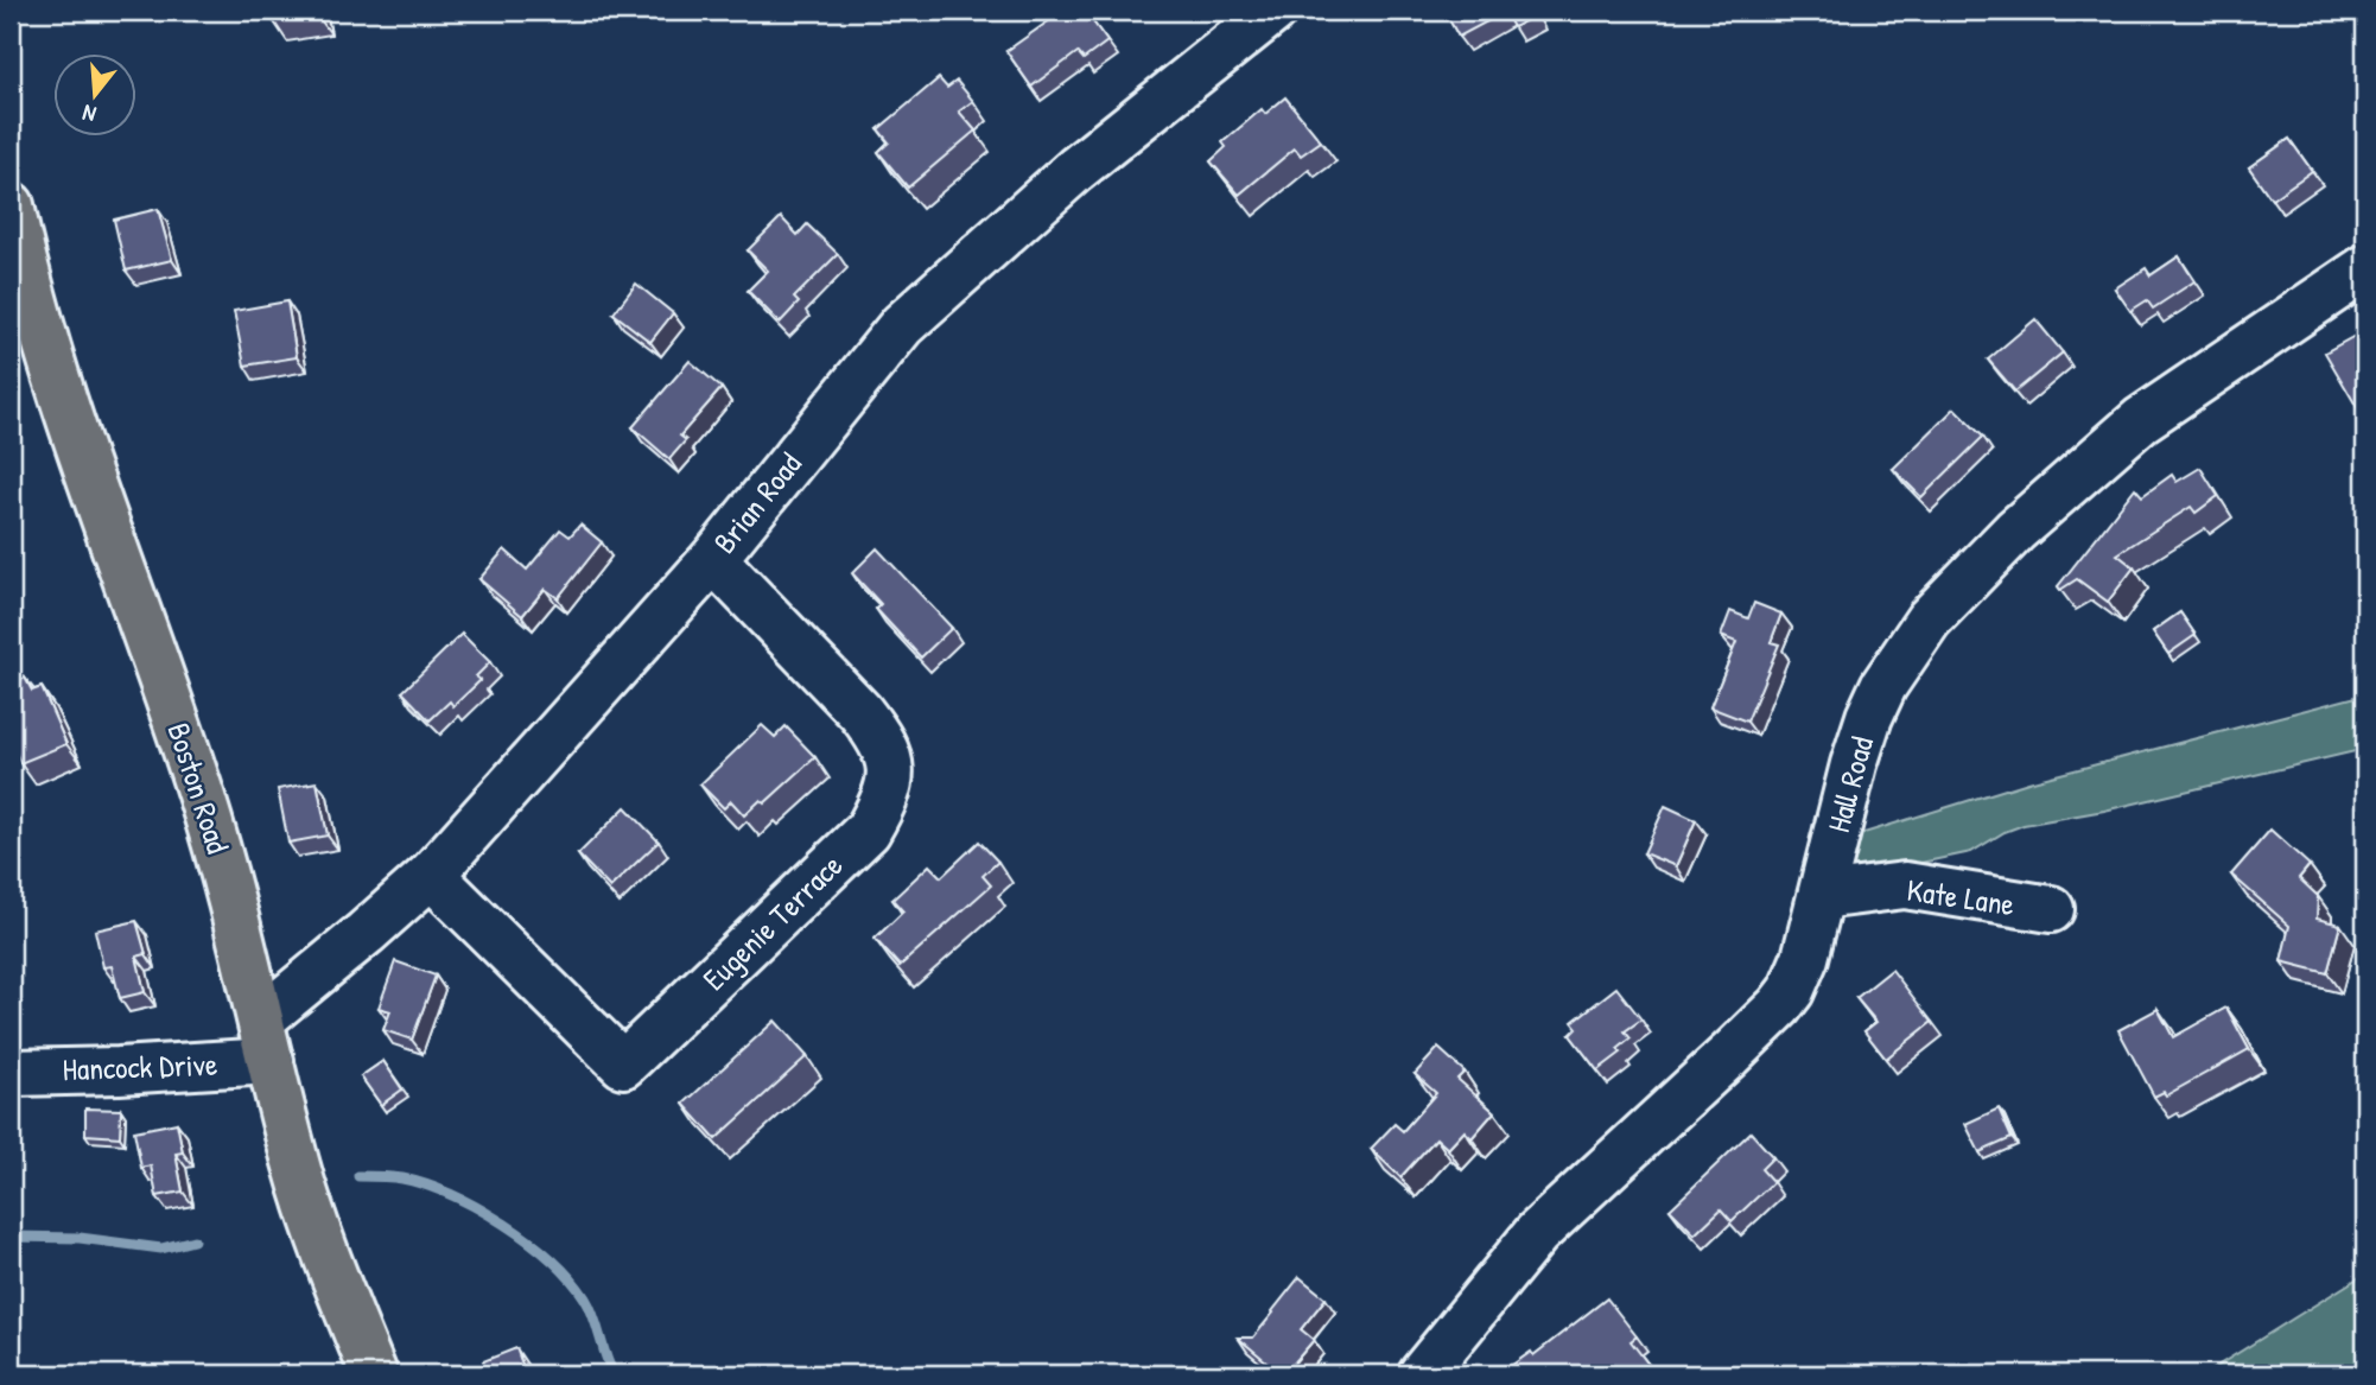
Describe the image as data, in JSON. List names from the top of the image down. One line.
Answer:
{"streets":{"main road":["Boston Road"],"street":["Brian Road","Hall Road","Kate Lane","Eugenie Terrace","Hancock Drive"]},"crossings":[["Brian Road","Boston Road"],["Brian Road","Eugenie Terrace"],["Brian Road","Hancock Drive"],["Hall Road","Kate Lane"],["Boston Road","Hancock Drive"]],"north":"bottom"}
